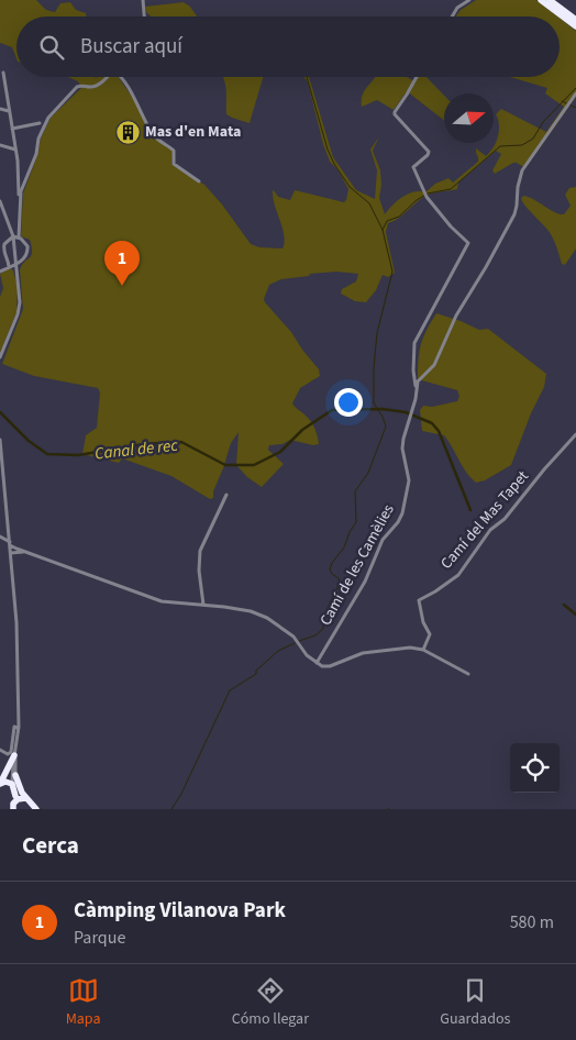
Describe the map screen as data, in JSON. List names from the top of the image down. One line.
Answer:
{"streets":{"street":["Camí del Mas Tapet","Camí de les Camèlies"]},"water":["Canal de rec"],"places":{"building":["Mas d'en Mata"]},"north":"right","page":{"search":"Buscar aquí","pins":"1","heading":"Cerca","list":[{"mark":"1","name":"Càmping Vilanova Park","note":"Parque","value":"580 m"}],"nav":["Mapa","Cómo llegar","Guardados"]}}
